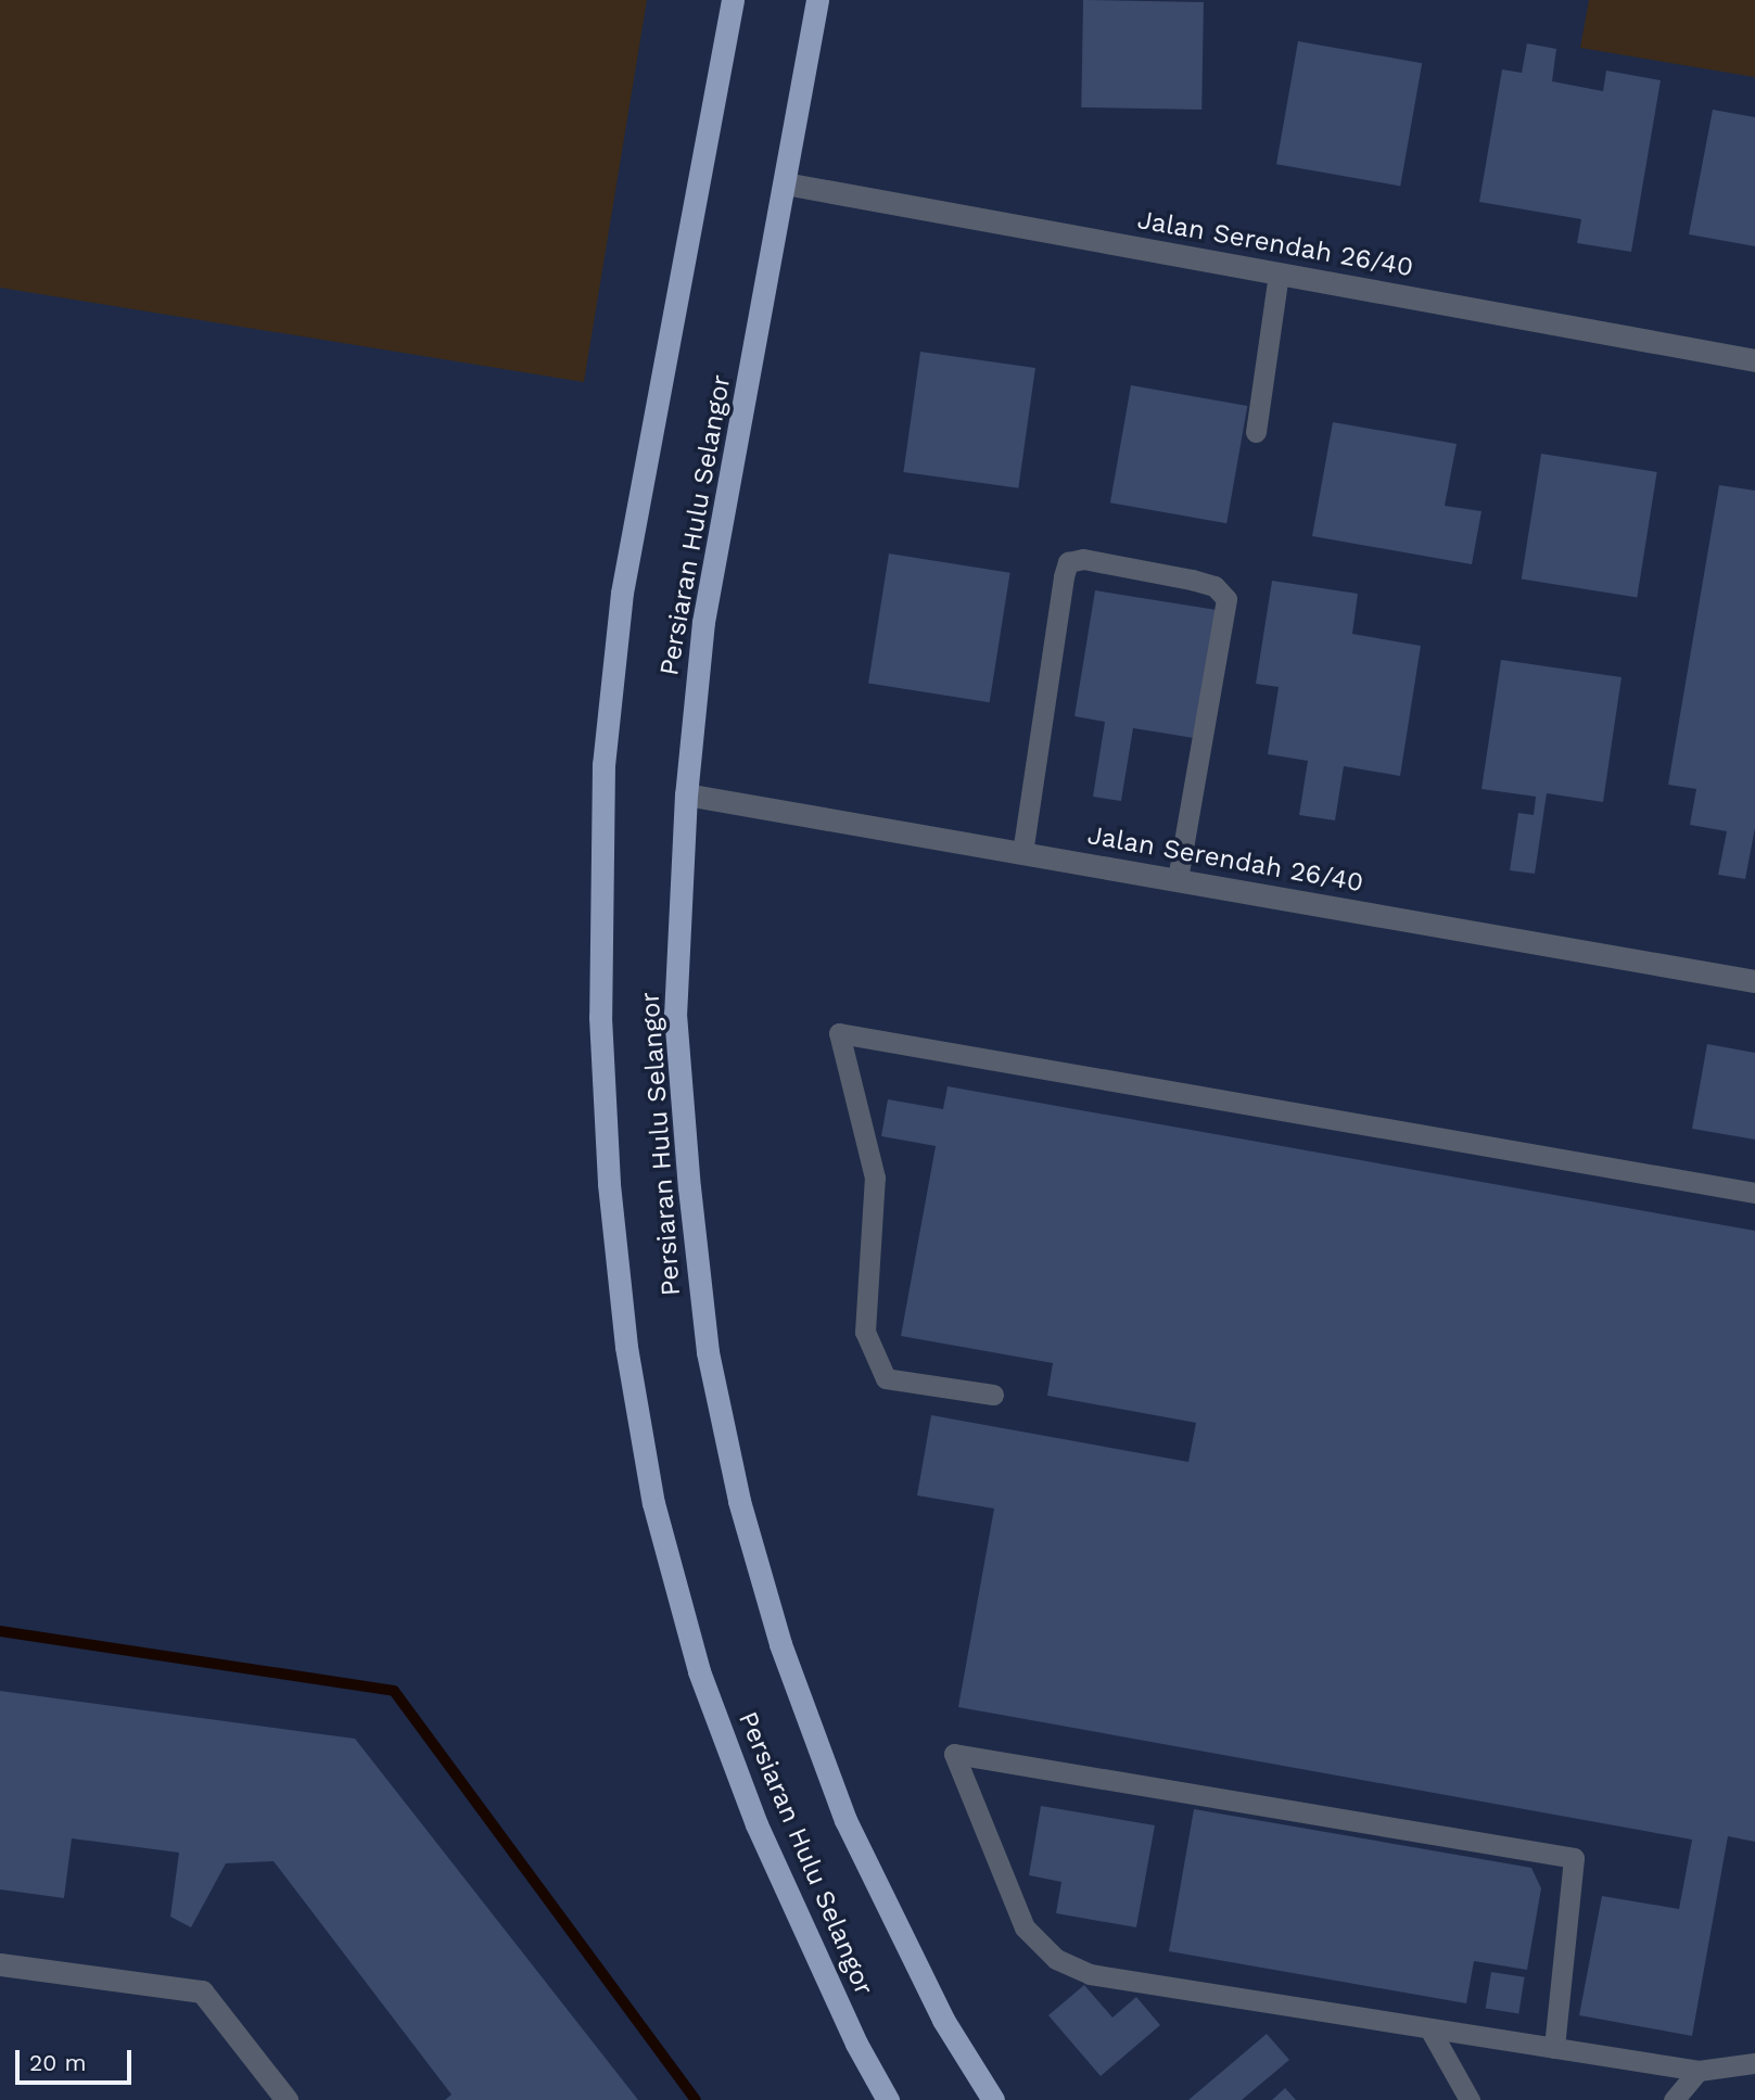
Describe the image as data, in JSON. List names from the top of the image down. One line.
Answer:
{"streets":{"main road":["Persiaran Hulu Selangor"],"street":["Jalan Serendah 26/40"]},"crossings":[["Jalan Serendah 26/40","Persiaran Hulu Selangor"]],"scale_bar":"20 m"}
